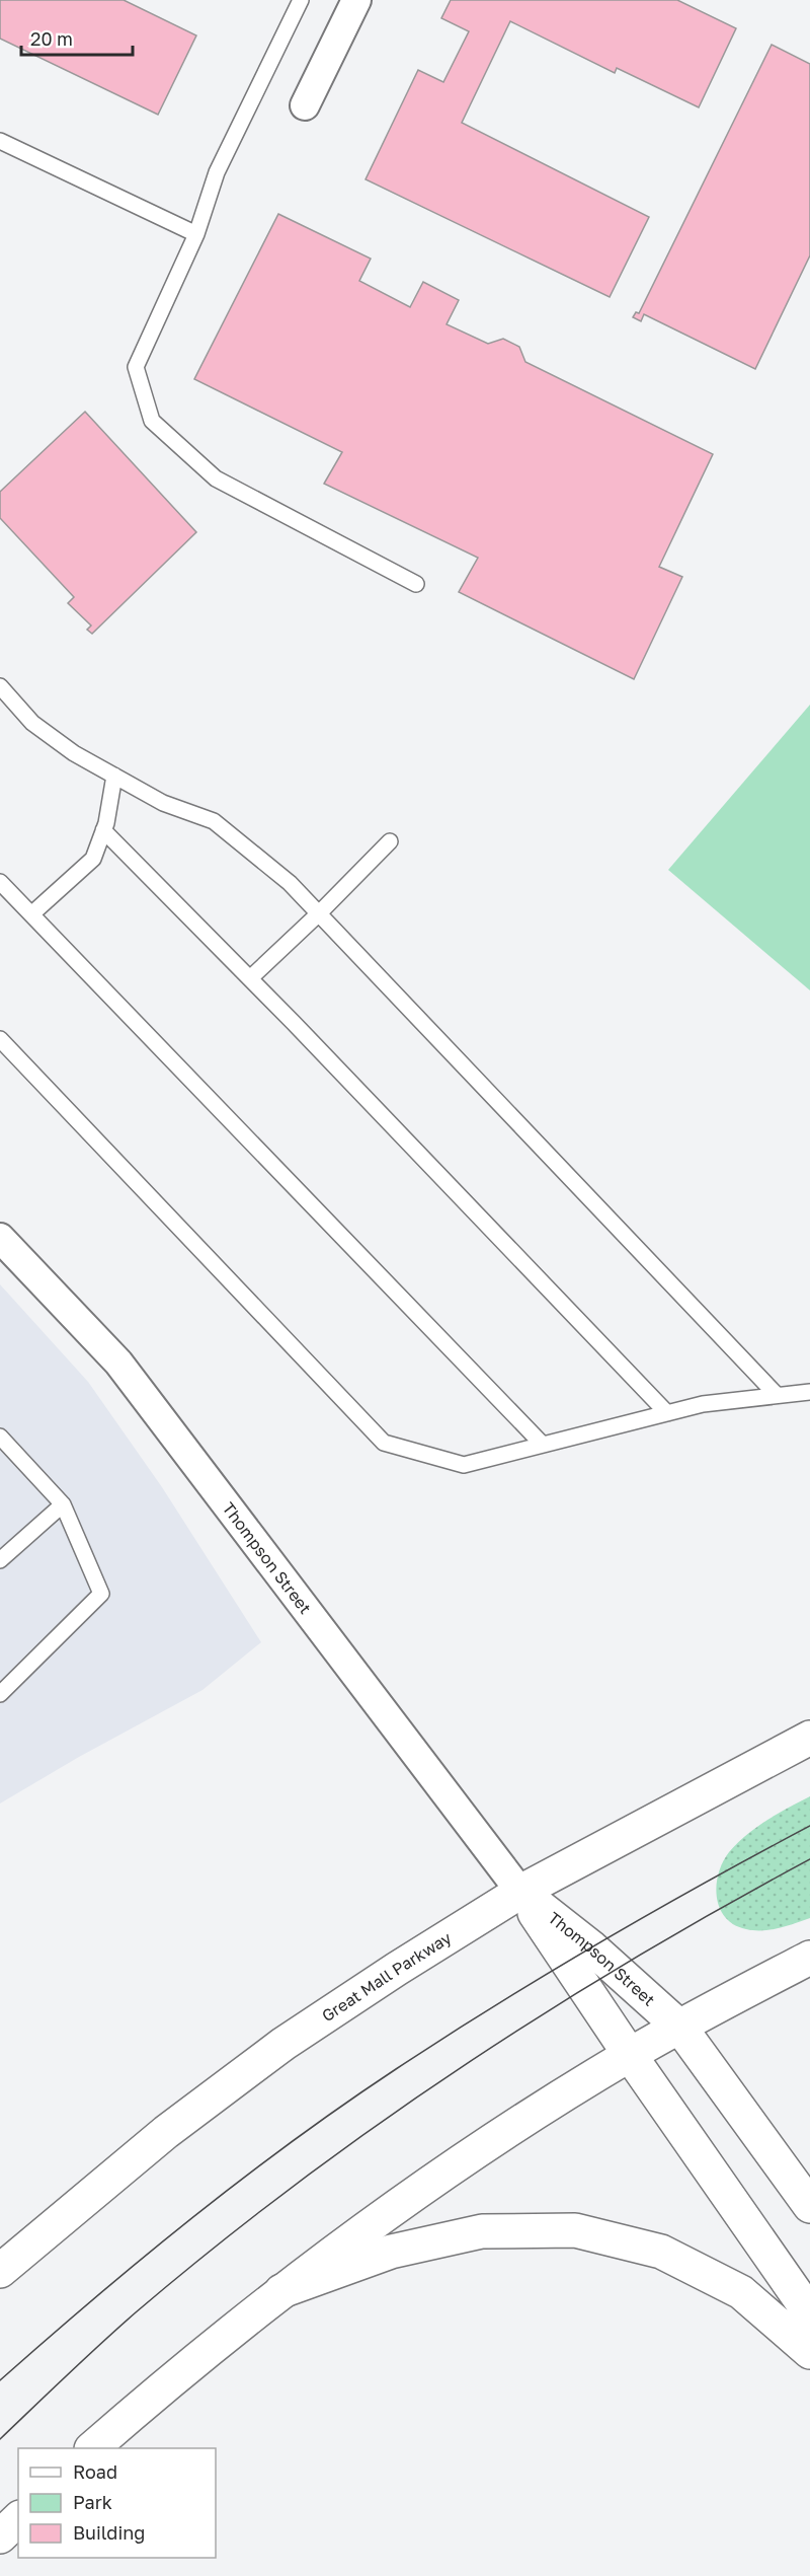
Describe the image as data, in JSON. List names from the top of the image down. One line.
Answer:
{"streets":{"main road":["Thompson Street","Great Mall Parkway"]},"crossings":[["Thompson Street","Great Mall Parkway"]],"legend":["Road","Park","Building"],"scale_bar":"20 m"}
